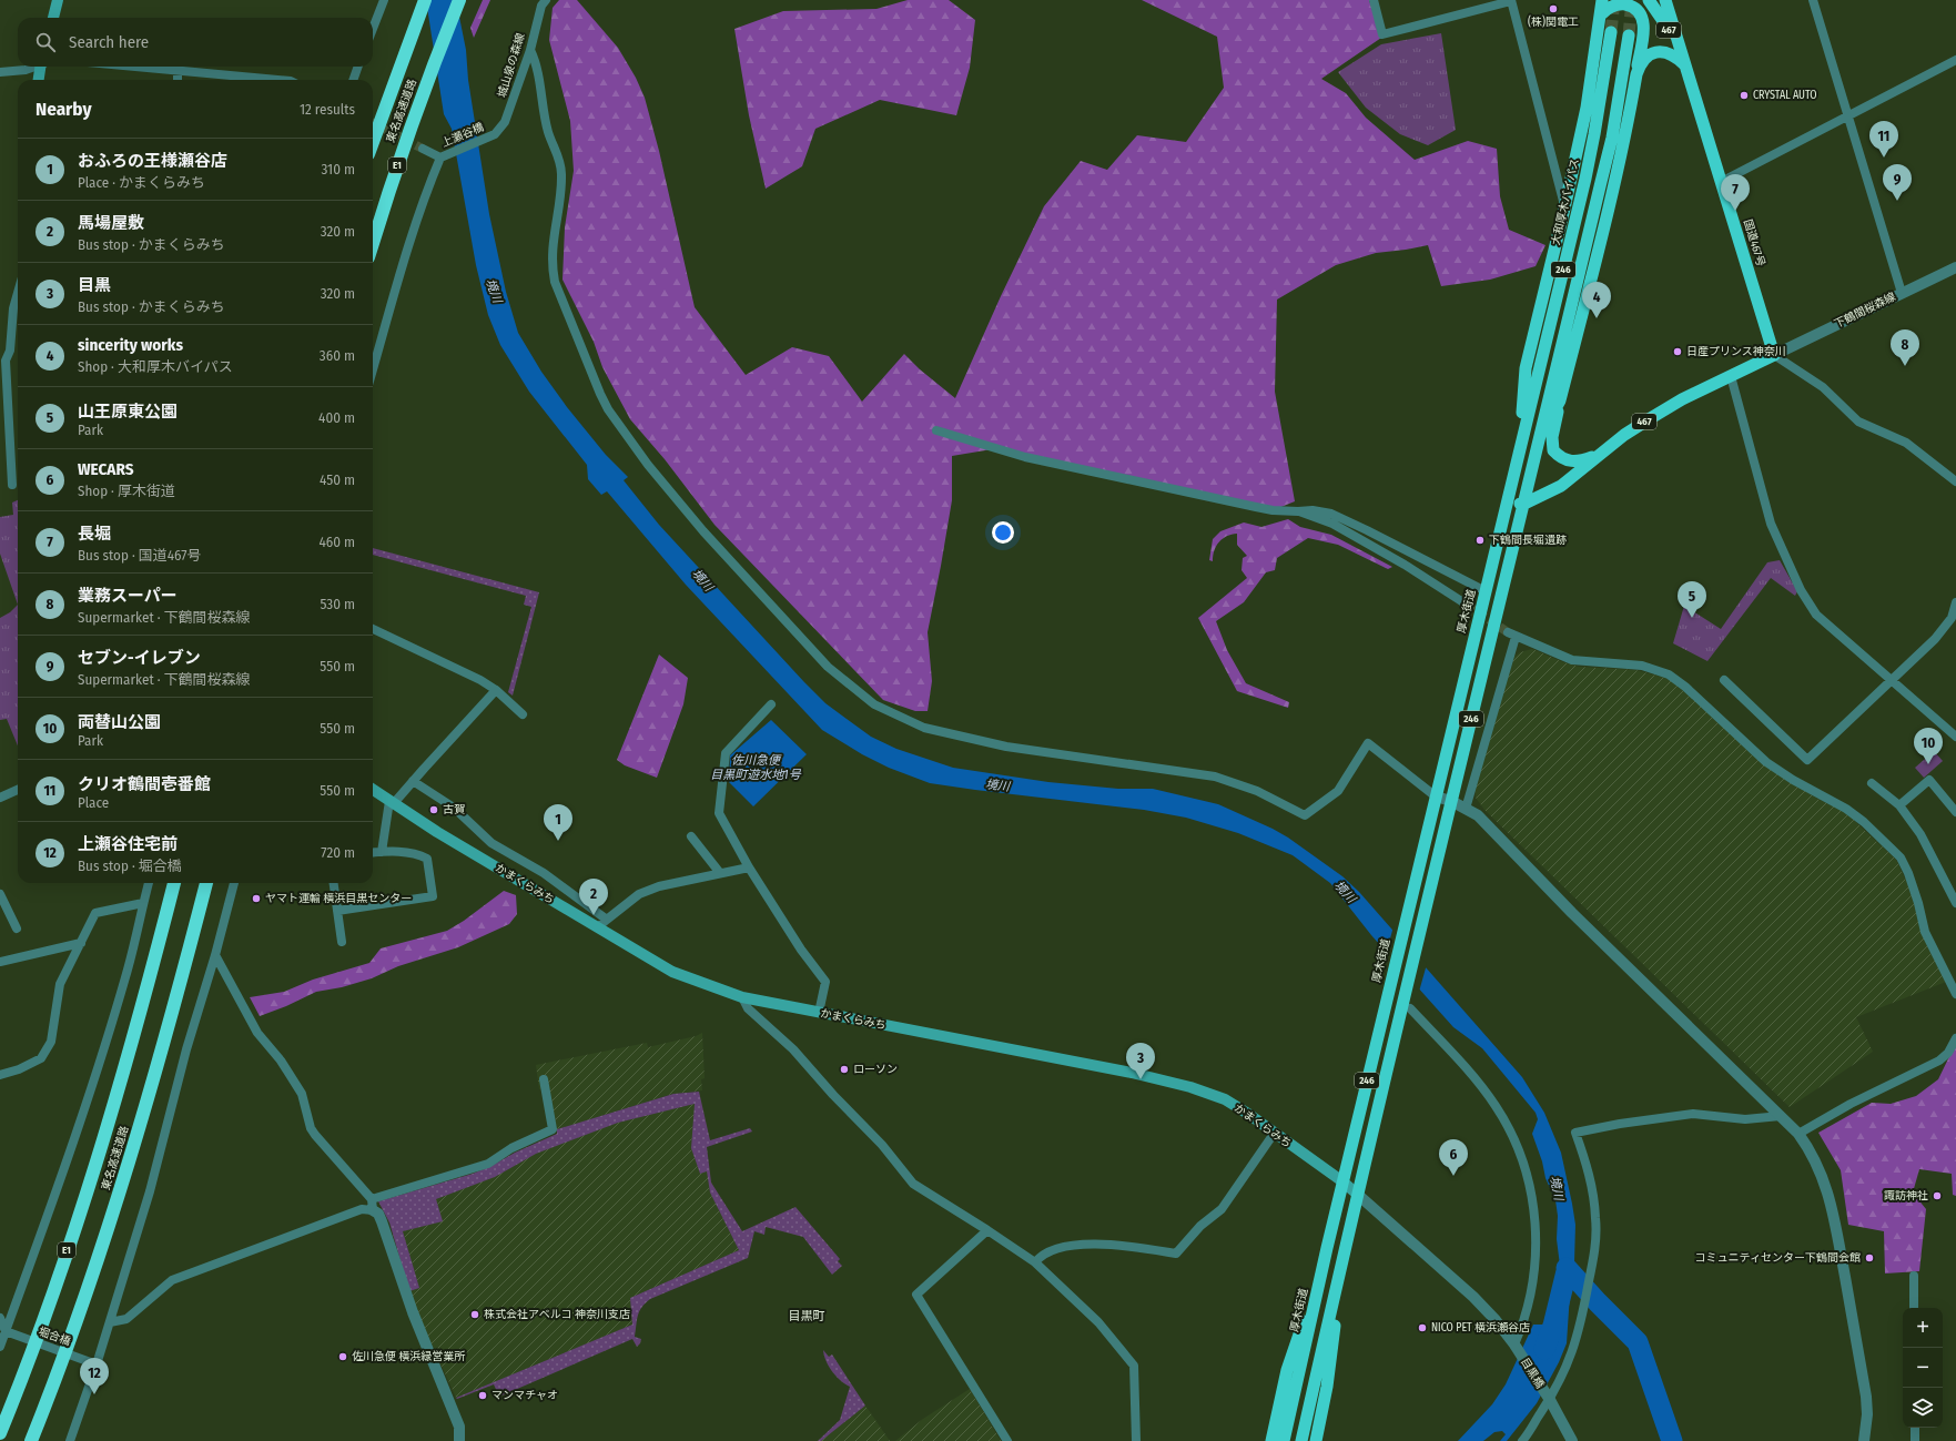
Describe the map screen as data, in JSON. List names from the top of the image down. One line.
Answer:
{"streets":{"highway":["467","東名高速道路","E1","大和厚木バイパス","国道467号","246","厚木街道"],"main road":["かまくらみち"],"street":["城山泉の森線","上瀬谷橋","下鶴間桜森線","堀合橋","目黒橋"]},"crossings":[["467","大和厚木バイパス"],["467","国道467号"],["467","246"],["467","下鶴間桜森線"],["467","厚木街道"],["城山泉の森線","上瀬谷橋"],["大和厚木バイパス","厚木街道"],["国道467号","246"],["国道467号","下鶴間桜森線"],["246","厚木街道"],["246","かまくらみち"],["246","目黒橋"],["厚木街道","かまくらみち"],["かまくらみち","目黒橋"]],"districts":["目黒町"],"water":["境川","佐川急便 目黒町遊水地1号"],"places":["(株)関電工","CRYSTAL AUTO","日産プリンス神奈川","下鶴間長堀遺跡","古賀","ヤマト運輸 横浜目黒センター","ローソン","諏訪神社","コミュニティセンター下鶴間会館","株式会社アベルコ 神奈川支店","NICO PET 横浜瀬谷店","佐川急便 横浜緑営業所","マンマチャオ"],"page":{"search":"Search here","heading":["Nearby","12 results"],"pins":["11","9","7","4","8","5","10","1","2","3","6","12"],"list":[{"mark":"1","name":"おふろの王様瀬谷店","note":"Place · かまくらみち","value":"310 m"},{"mark":"2","name":"馬場屋敷","note":"Bus stop · かまくらみち","value":"320 m"},{"mark":"3","name":"目黒","note":"Bus stop · かまくらみち","value":"320 m"},{"mark":"4","name":"sincerity works","note":"Shop · 大和厚木バイパス","value":"360 m"},{"mark":"5","name":"山王原東公園","note":"Park","value":"400 m"},{"mark":"6","name":"WECARS","note":"Shop · 厚木街道","value":"450 m"},{"mark":"7","name":"長堀","note":"Bus stop · 国道467号","value":"460 m"},{"mark":"8","name":"業務スーパー","note":"Supermarket · 下鶴間桜森線","value":"530 m"},{"mark":"9","name":"セブン-イレブン","note":"Supermarket · 下鶴間桜森線","value":"550 m"},{"mark":"10","name":"両替山公園","note":"Park","value":"550 m"},{"mark":"11","name":"クリオ鶴間壱番館","note":"Place","value":"550 m"},{"mark":"12","name":"上瀬谷住宅前","note":"Bus stop · 堀合橋","value":"720 m"}],"map_buttons":["+","−"]}}
